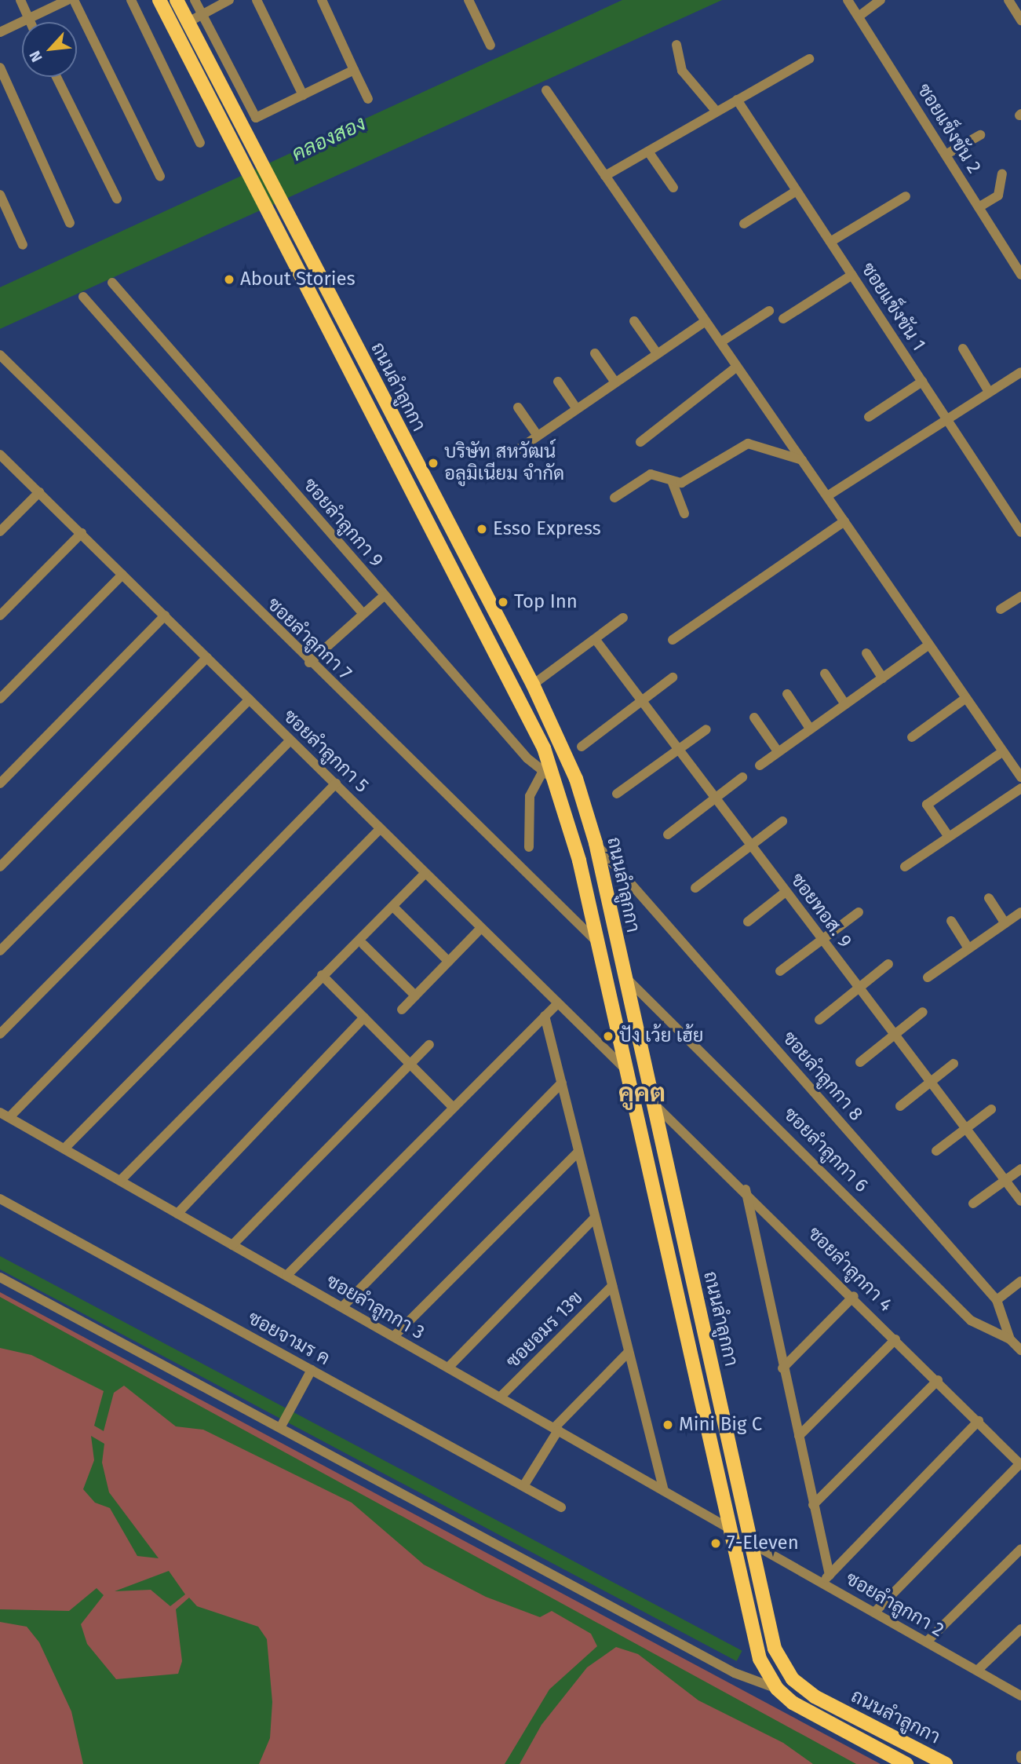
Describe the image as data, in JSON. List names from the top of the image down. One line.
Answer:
{"streets":{"main road":["ถนนลำลูกกา"],"street":["ซอยแข็งขัน 2","ซอยแข็งขัน 1","ซอยลำลูกกา 9","ซอยลำลูกกา 7","ซอยลำลูกกา 5","ซอยทอส. 9","ซอยลำลูกกา 8","ซอยลำลูกกา 6","ซอยลำลูกกา 4","ซอยลำลูกกา 3","ซอยอมร 13ข","ซอยจามร ค","ซอยลำลูกกา 2"]},"crossings":[["ถนนลำลูกกา","ซอยลำลูกกา 9"],["ถนนลำลูกกา","ซอยลำลูกกา 7"],["ถนนลำลูกกา","ซอยลำลูกกา 5"],["ถนนลำลูกกา","ซอยลำลูกกา 8"],["ถนนลำลูกกา","ซอยลำลูกกา 6"],["ถนนลำลูกกา","ซอยลำลูกกา 4"],["ถนนลำลูกกา","ซอยลำลูกกา 3"],["ถนนลำลูกกา","ซอยลำลูกกา 2"],["ซอยลำลูกกา 8","ซอยลำลูกกา 6"],["ซอยลำลูกกา 3","ซอยอมร 13ข"]],"districts":["คูคต"],"water":["คลองสอง"],"places":["About Stories","บริษัท สหวัฒน์ อลูมิเนียม จำกัด","Esso Express","Top Inn","ปัง เว้ย เฮ้ย","Mini Big C","7-Eleven"],"north":"bottom left"}
